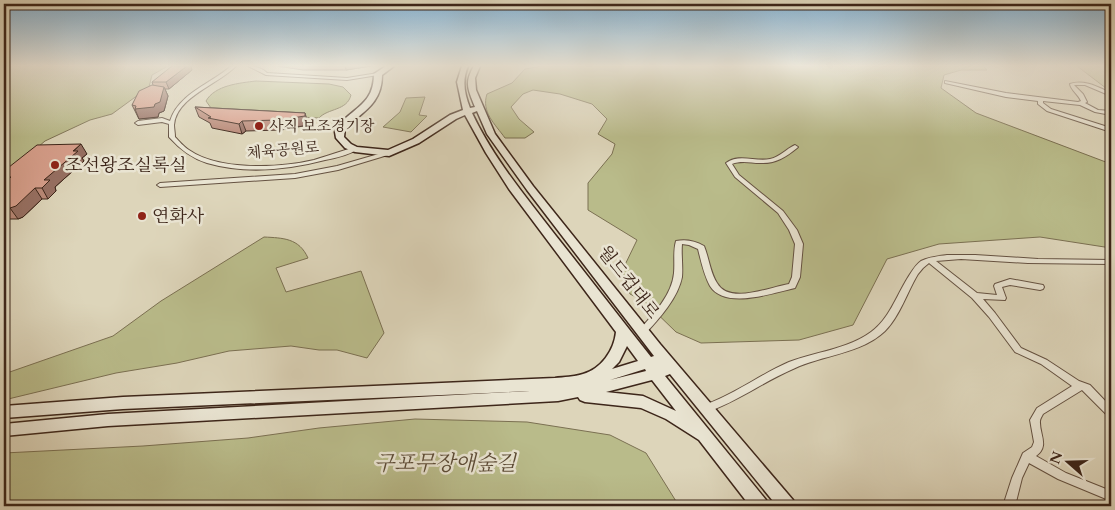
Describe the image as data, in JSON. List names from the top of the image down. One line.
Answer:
{"streets":{"main road":["월드컵대로"],"street":["체육공원로"]},"parks":["구포무장애숲길"],"places":["사직 보조경기장","조선왕조실록실","연화사"],"north":"left"}
